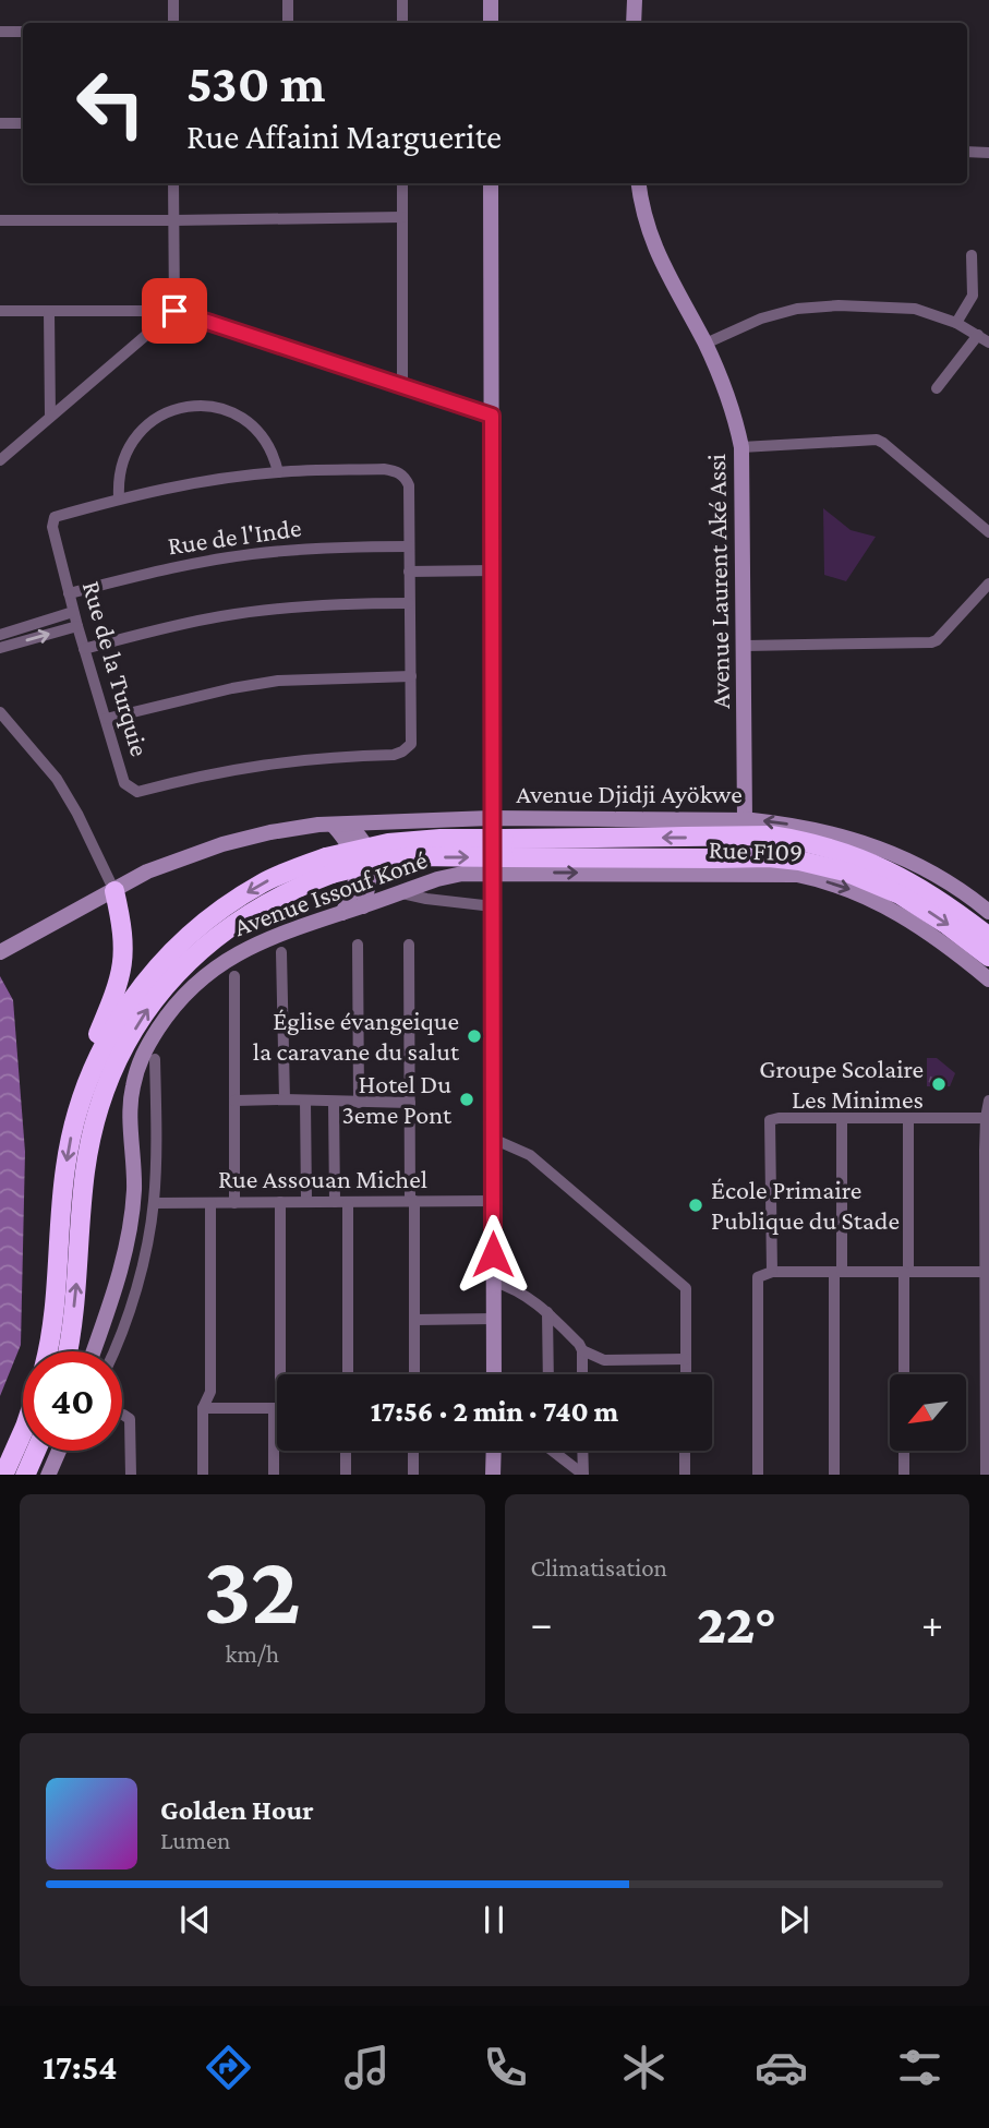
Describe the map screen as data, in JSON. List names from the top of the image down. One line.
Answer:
{"streets":{"street":["Rue de l'Inde","Avenue Laurent Aké Assi","Rue de la Turquie","Avenue Djidji Ayökwe","Rue F109","Avenue Issouf Koné","Rue Assouan Michel"]},"crossings":[["Rue de l'Inde","Rue de la Turquie"],["Avenue Laurent Aké Assi","Avenue Djidji Ayökwe"],["Rue F109","Avenue Issouf Koné"]],"one_way":["Rue F109"],"places":["Église évangeique la caravane du salut","Groupe Scolaire Les Minimes","Hotel Du 3eme Pont","École Primaire Publique du Stade"],"north":"bottom left","page":{"turn":["530 m","Rue Affaini Marguerite"],"limit":"40","trip":"17:56 · 2 min · 740 m","tile":[["32","km/h"],"Climatisation"],"heat":["−","22°","+"],"song":["Golden Hour","Lumen"],"tabs":"17:54"}}
